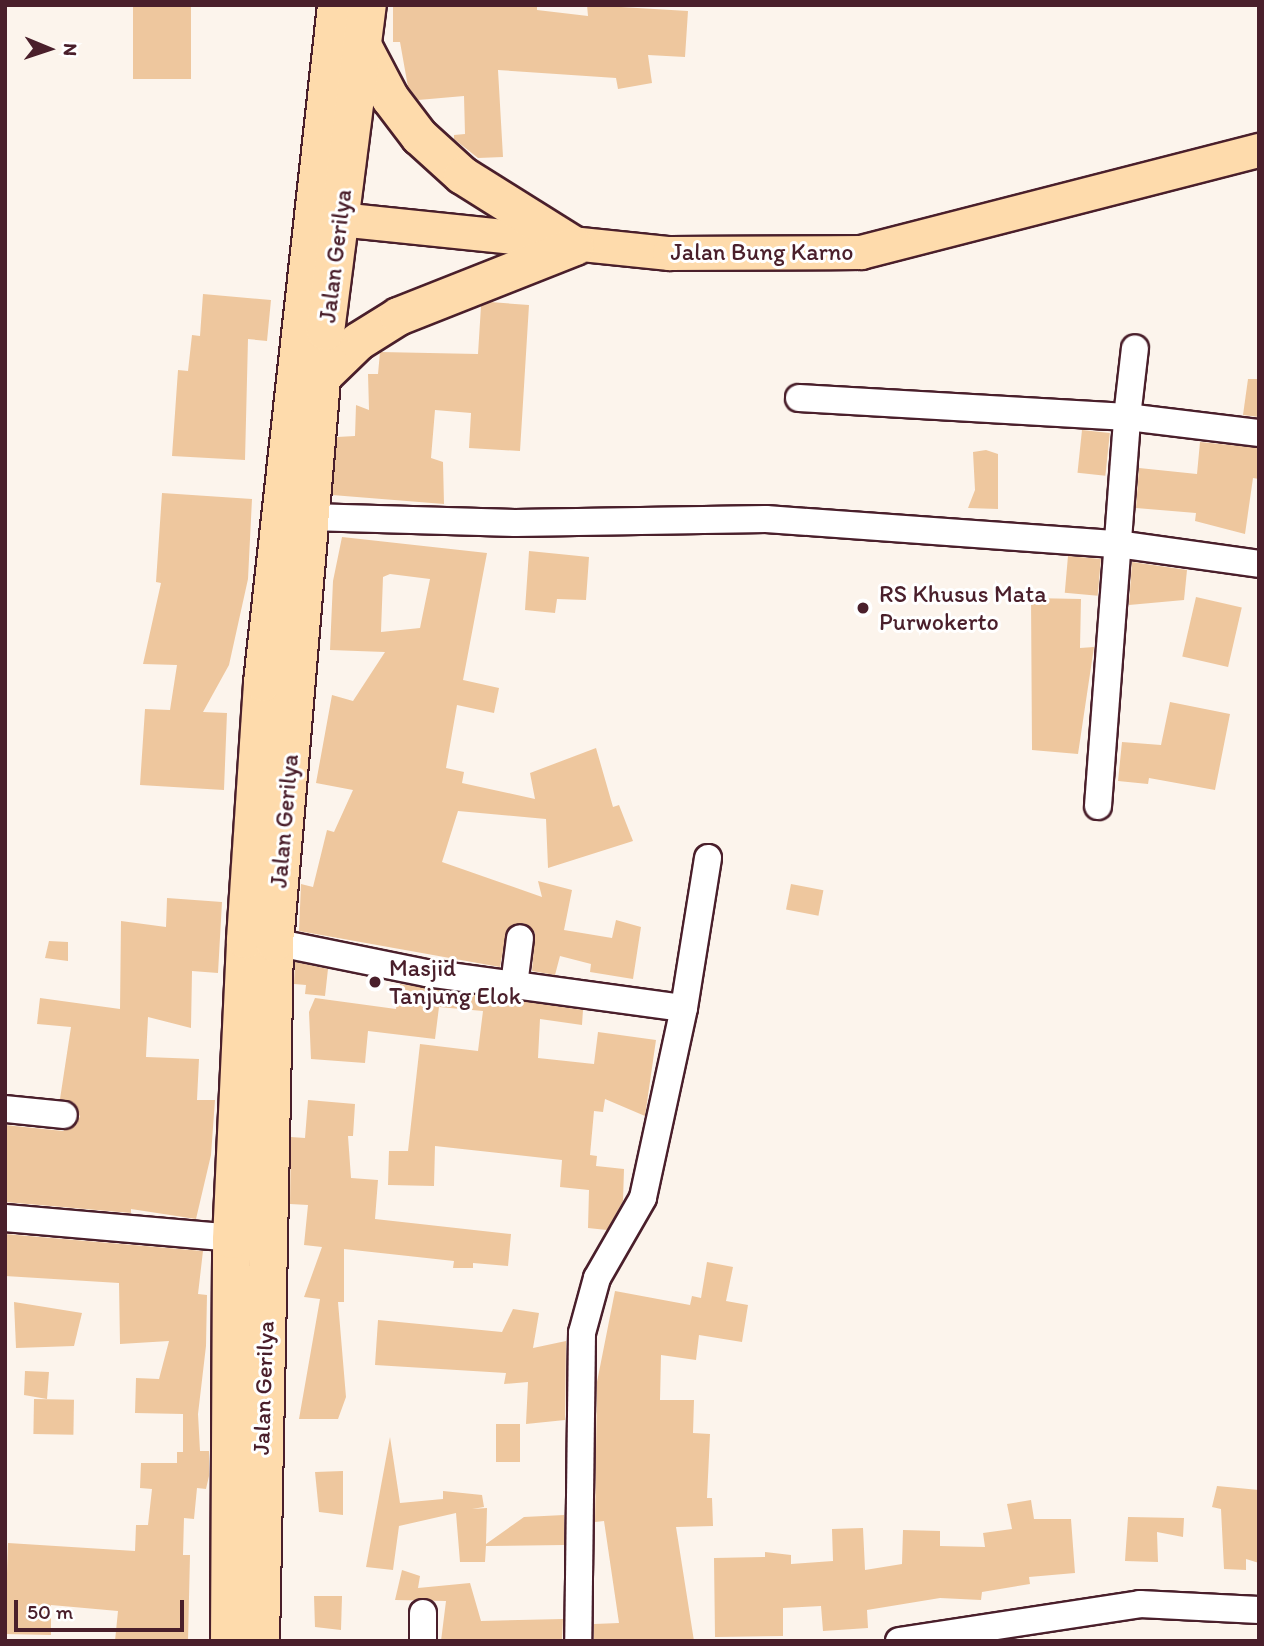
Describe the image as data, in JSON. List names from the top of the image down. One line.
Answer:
{"streets":{"highway":["Jalan Gerilya"],"main road":["Jalan Bung Karno"]},"crossings":[["Jalan Bung Karno","Jalan Gerilya"]],"places":["RS Khusus Mata Purwokerto","Masjid Tanjung Elok"],"scale_bar":"50 m","north":"right"}
